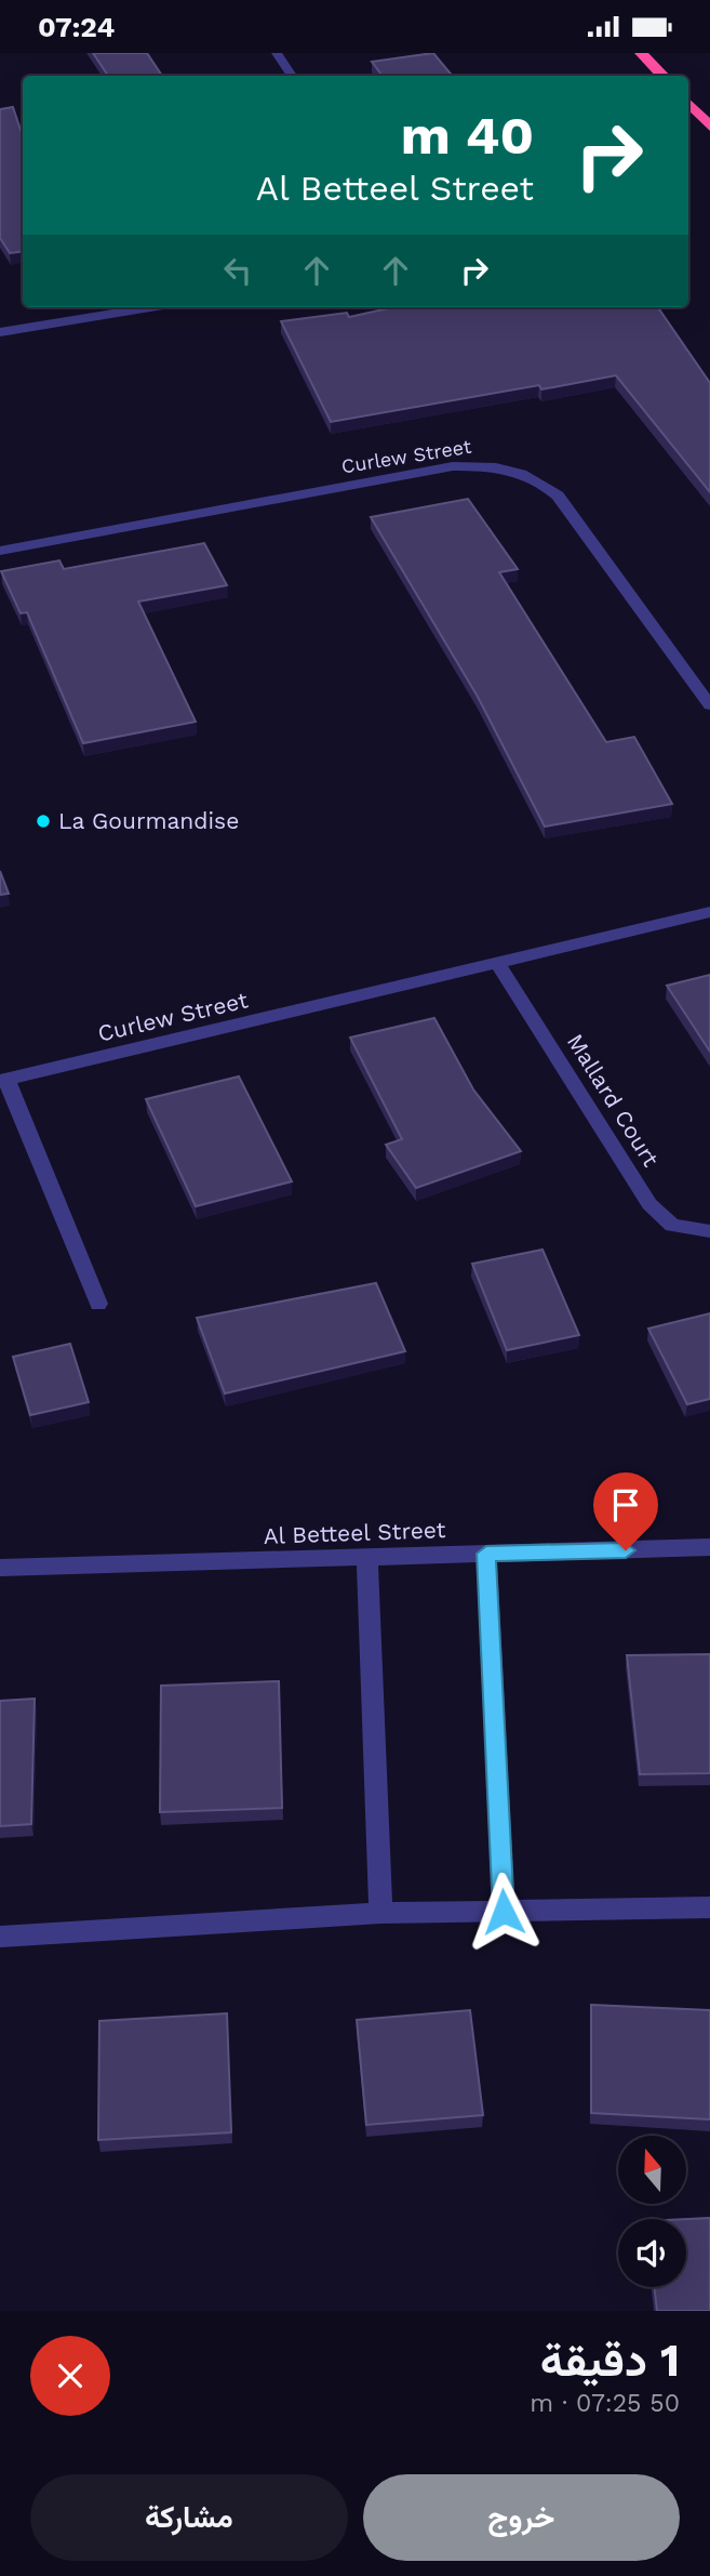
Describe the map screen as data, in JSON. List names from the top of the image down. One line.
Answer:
{"streets":{"street":["Curlew Street","Mallard Court","Al Betteel Street"]},"crossings":[["Curlew Street","Mallard Court"]],"places":["La Gourmandise"],"north":"top","page":{"status":"07:24","turn":["40 m","Al Betteel Street"],"heading":["1 دقيقة","50 m · 07:25"],"buttons":["خروج","مشاركة"]}}
